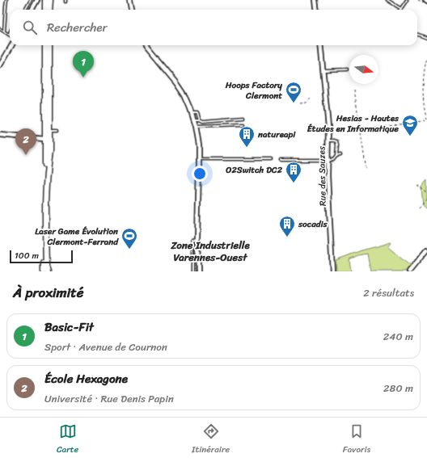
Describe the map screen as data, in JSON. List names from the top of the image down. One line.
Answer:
{"streets":{"street":["Rue des Sauzes"]},"districts":["Zone Industrielle Varennes-Ouest"],"places":{"sports":["Hoops Factory Clermont","Laser Game Évolution Clermont-Ferrand"],"school or university":["Hesias - Hautes Études en Informatique"],"building":["natureapi","O2Switch DC2","socadis"]},"scale_bar":"100 m","north":"right","page":{"search":"Rechercher","pins":["1","2"],"scale":"100 m","heading":["À proximité","2 résultats"],"list":[{"mark":"1","name":"Basic-Fit","note":"Sport · Avenue de Cournon","value":"240 m"},{"mark":"2","name":"École Hexagone","note":"Université · Rue Denis Papin","value":"280 m"}],"nav":["Carte","Itinéraire","Favoris"]}}
